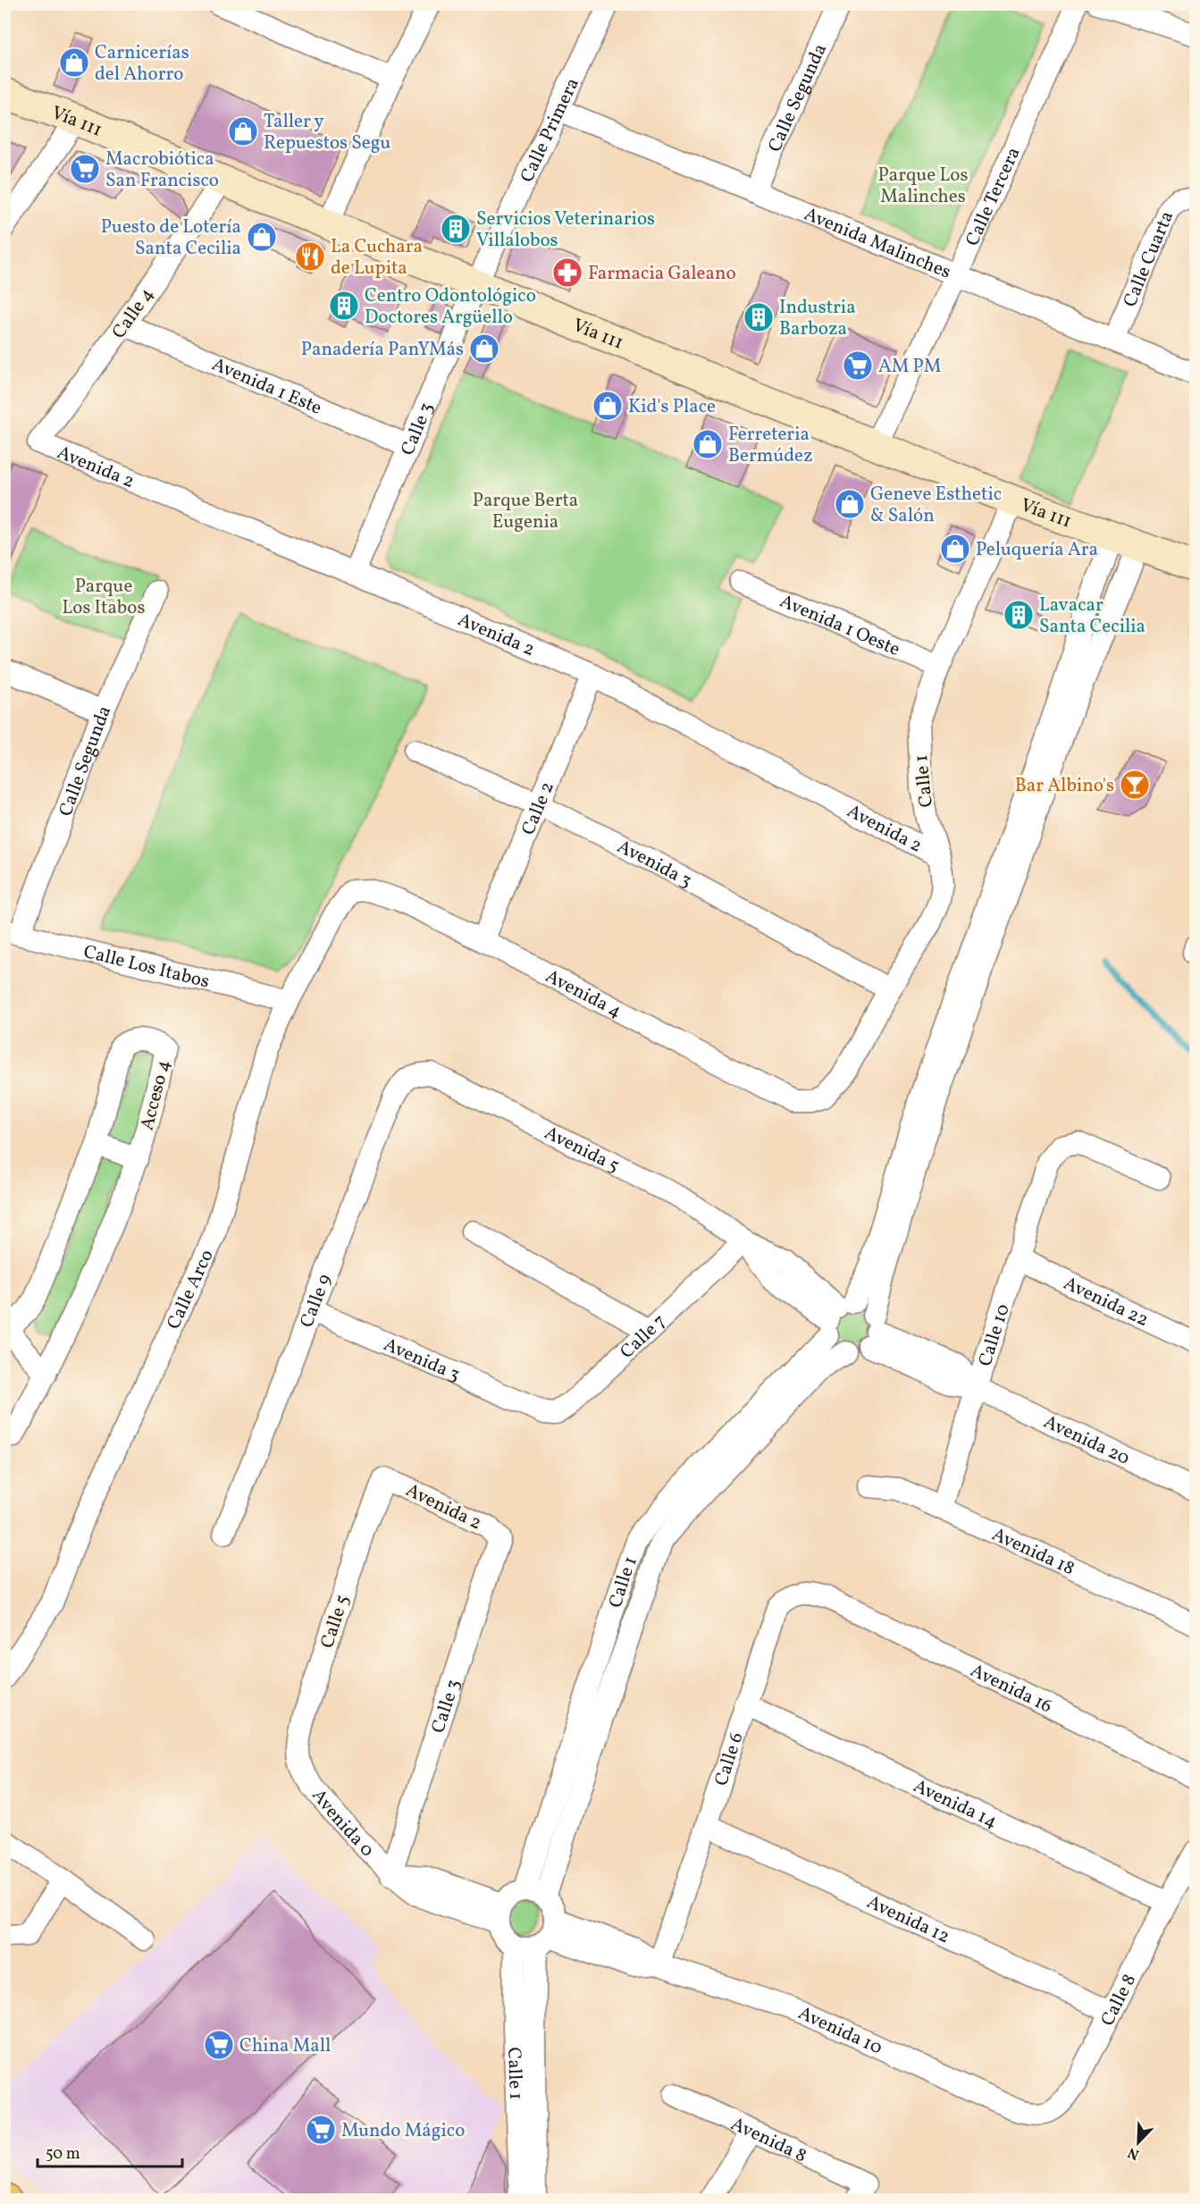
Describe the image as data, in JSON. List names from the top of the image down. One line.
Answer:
{"streets":{"main road":["Vía 111"],"street":["Calle Segunda","Calle Primera","Calle Tercera","Avenida Malinches","Calle Cuarta","Calle 4","Avenida 1 Este","Calle 3","Avenida 2","Avenida 1 Oeste","Calle 1","Calle 2","Avenida 3","Calle Los Itabos","Avenida 4","Acceso 4","Avenida 5","Calle Arco","Calle 9","Avenida 22","Calle 10","Calle 7","Avenida 20","Avenida 18","Calle 5","Avenida 16","Calle 6","Avenida 14","Avenida 0","Avenida 12","Calle 8","Avenida 10","Avenida 8"]},"crossings":[["Calle Segunda","Avenida Malinches"],["Calle Segunda","Calle Los Itabos"],["Vía 111","Calle Primera"],["Vía 111","Calle Tercera"],["Vía 111","Calle 4"],["Vía 111","Calle 3"],["Vía 111","Calle 1"],["Calle Primera","Avenida Malinches"],["Calle Primera","Calle 3"],["Calle Tercera","Avenida Malinches"],["Avenida Malinches","Calle Cuarta"],["Calle 4","Avenida 1 Este"],["Calle 4","Avenida 2"],["Avenida 1 Este","Calle 3"],["Calle 3","Avenida 2"],["Calle 3","Avenida 0"],["Avenida 2","Calle 1"],["Avenida 2","Calle 2"],["Avenida 2","Calle 5"],["Avenida 1 Oeste","Calle 1"],["Calle 1","Avenida 3"],["Calle 1","Avenida 4"],["Calle 1","Avenida 5"],["Calle 1","Avenida 20"],["Calle 1","Avenida 10"],["Calle 2","Avenida 3"],["Calle 2","Avenida 4"],["Avenida 3","Calle 9"],["Avenida 3","Calle 7"],["Calle Los Itabos","Calle Arco"],["Avenida 4","Calle Arco"],["Avenida 5","Calle 9"],["Avenida 5","Calle 7"],["Avenida 5","Avenida 20"],["Avenida 22","Calle 10"],["Calle 10","Avenida 20"],["Calle 10","Avenida 18"],["Calle 5","Avenida 0"],["Avenida 16","Calle 6"],["Calle 6","Avenida 14"],["Calle 6","Avenida 12"],["Calle 6","Avenida 10"],["Avenida 14","Calle 8"],["Avenida 12","Calle 8"],["Calle 8","Avenida 10"]],"parks":["Parque Los Malinches","Parque Berta Eugenia","Parque Los Itabos"],"places":{"shop":["Carnicerías del Ahorro","Taller y Repuestos Segu","Puesto de Lotería Santa Cecilia","Panadería PanYMás","Kid's Place","Ferreteria Bermúdez","Geneve Esthetic & Salón","Peluquería Ara"],"supermarket":["Macrobiótica San Francisco","AM PM","China Mall","Mundo Mágico"],"building":["Servicios Veterinarios Villalobos","Centro Odontológico Doctores Argüello","Industria Barboza","Lavacar Santa Cecilia"],"restaurant":["La Cuchara de Lupita"],"pharmacy":["Farmacia Galeano"],"bar":["Bar Albino's"]},"scale_bar":"50 m","north":"bottom left"}
